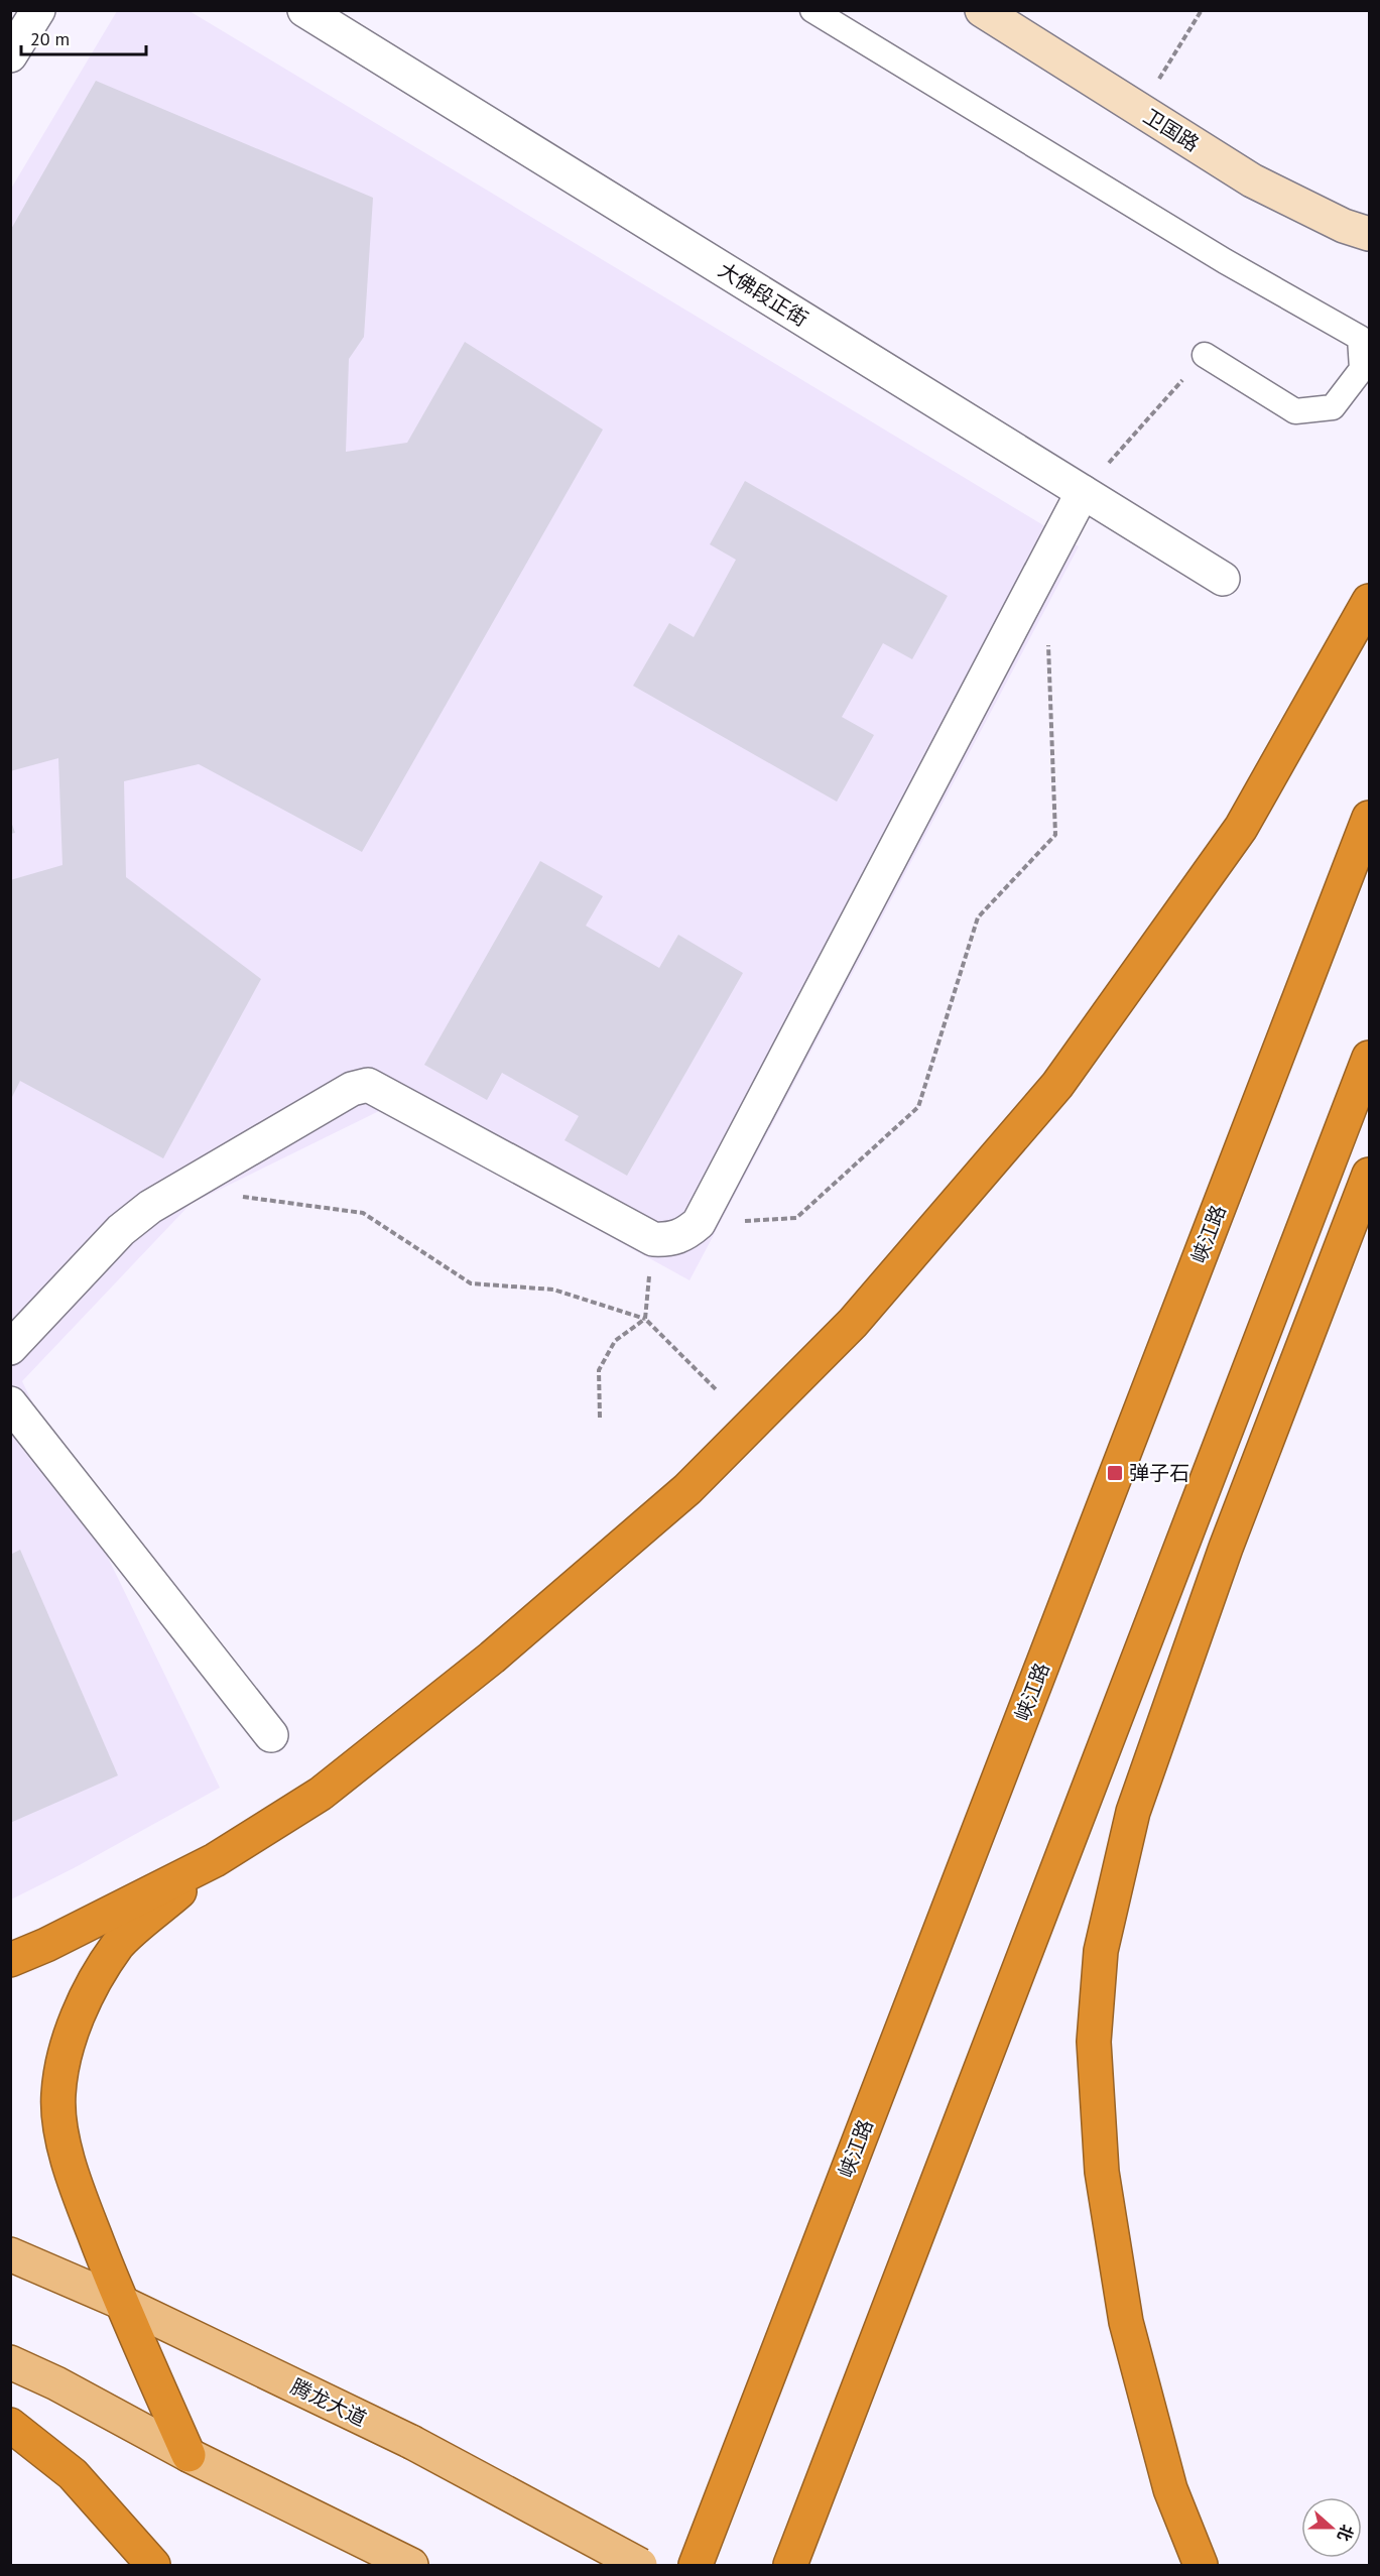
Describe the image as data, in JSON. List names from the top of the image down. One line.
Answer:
{"streets":{"highway":["峡江路"],"main road":["腾龙大道"],"street":["卫国路","大佛段正街"]},"places":{"transit":["弹子石"]},"scale_bar":"20 m","north":"right"}
